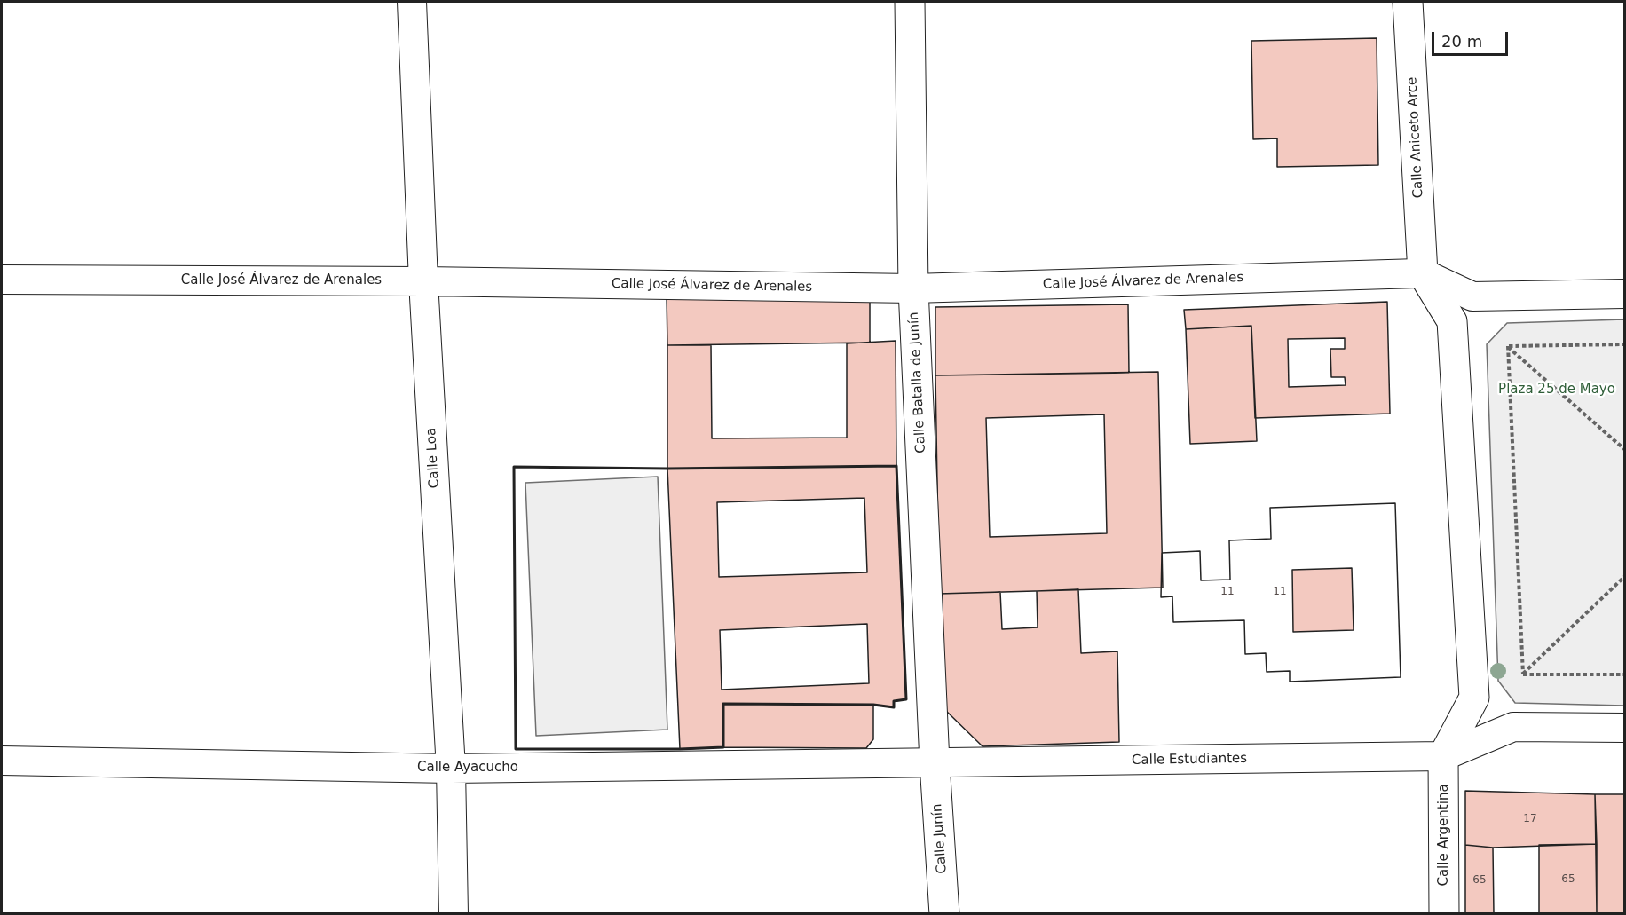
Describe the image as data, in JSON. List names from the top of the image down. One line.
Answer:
{"streets":{"main road":["Calle Aniceto Arce","Calle Batalla de Junín","Calle Argentina","Calle Junín"],"street":["Calle José Álvarez de Arenales","Calle Loa","Calle Estudiantes","Calle Ayacucho"]},"crossings":[["Calle Aniceto Arce","Calle José Álvarez de Arenales"],["Calle José Álvarez de Arenales","Calle Batalla de Junín"],["Calle José Álvarez de Arenales","Calle Loa"],["Calle Batalla de Junín","Calle Estudiantes"],["Calle Batalla de Junín","Calle Ayacucho"],["Calle Batalla de Junín","Calle Junín"],["Calle Loa","Calle Ayacucho"],["Calle Estudiantes","Calle Ayacucho"],["Calle Estudiantes","Calle Argentina"],["Calle Estudiantes","Calle Junín"],["Calle Ayacucho","Calle Junín"]],"parks":["Plaza 25 de Mayo"],"house_numbers":["11","11","17","65","65"],"scale_bar":"20 m"}
